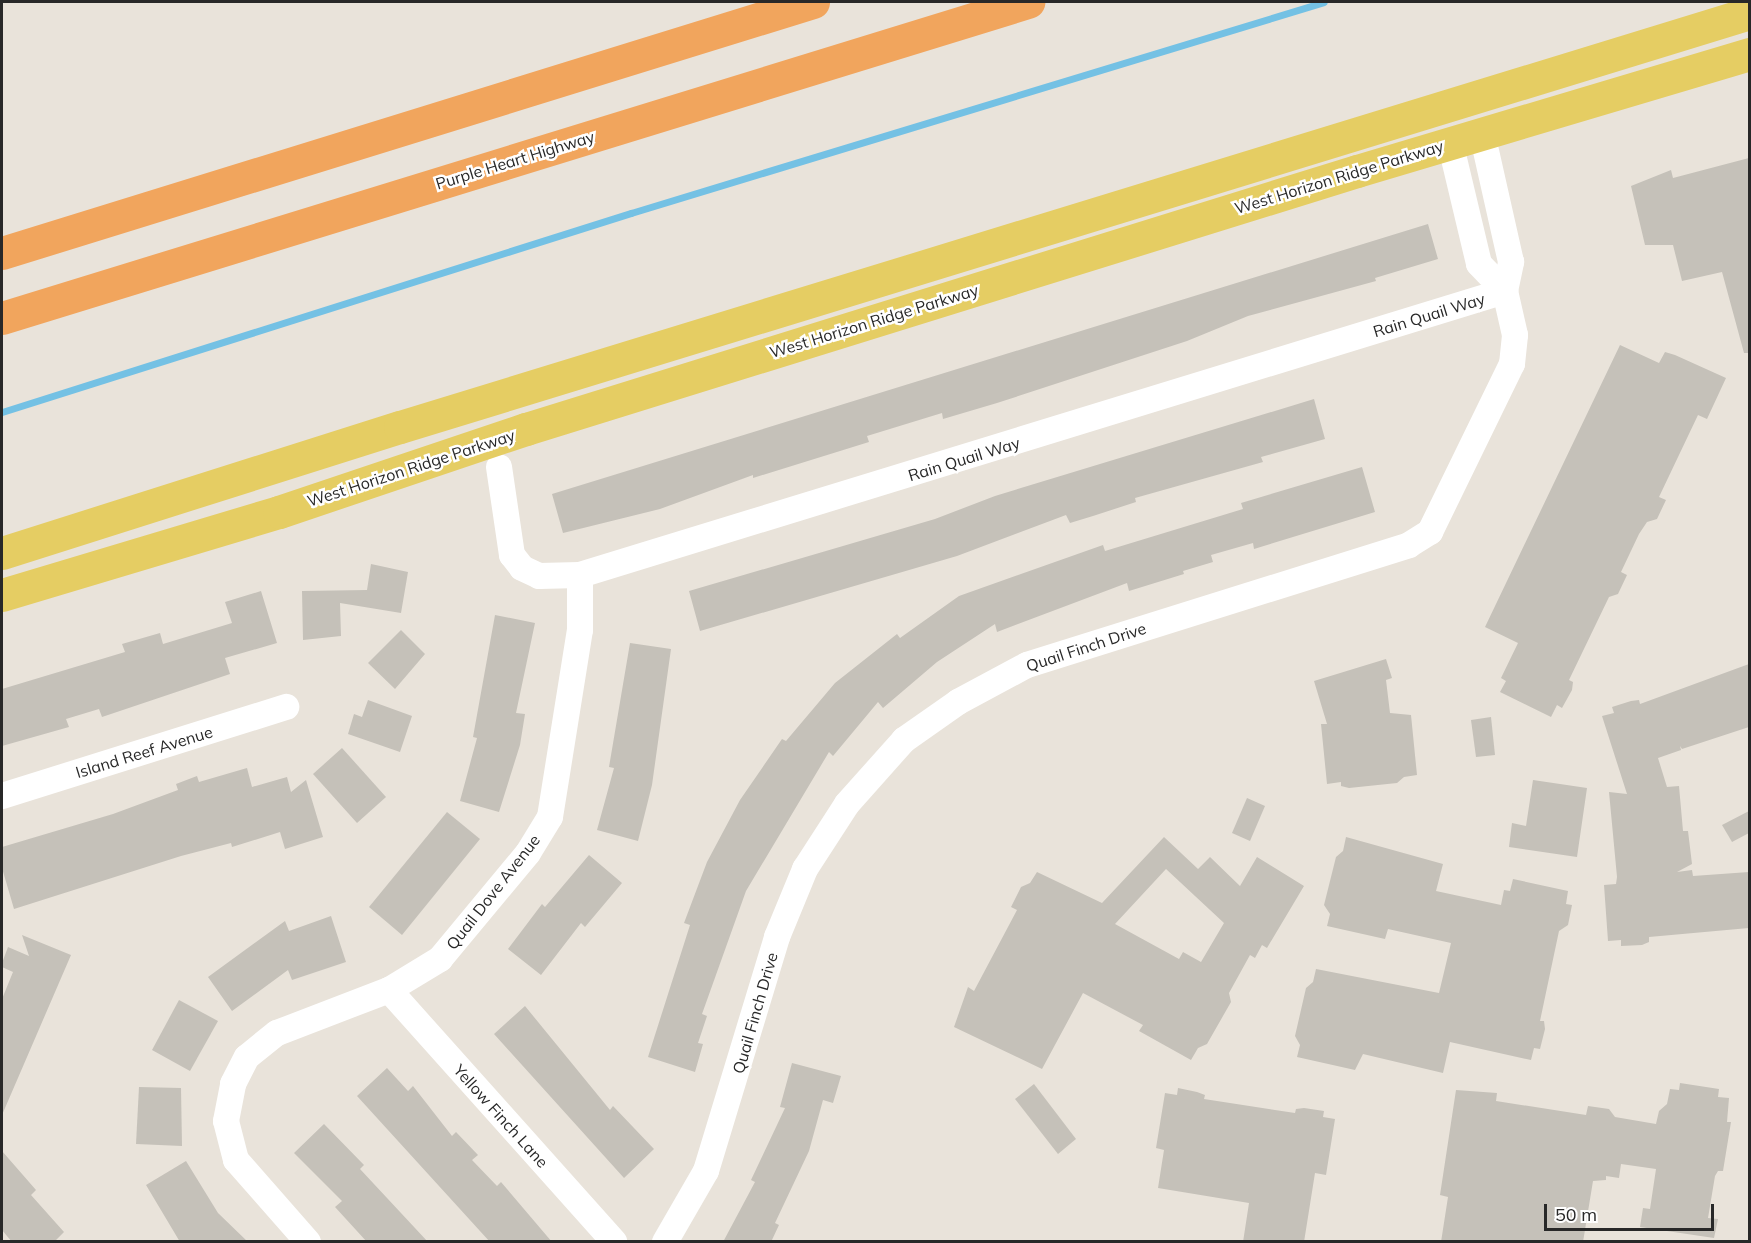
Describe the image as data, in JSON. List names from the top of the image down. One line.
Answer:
{"streets":{"highway":["Purple Heart Highway"],"main road":["West Horizon Ridge Parkway"],"street":["Rain Quail Way","Quail Finch Drive","Island Reef Avenue","Quail Dove Avenue","Yellow Finch Lane"]},"crossings":[["West Horizon Ridge Parkway","Rain Quail Way"],["West Horizon Ridge Parkway","Quail Finch Drive"],["Rain Quail Way","Quail Finch Drive"],["Rain Quail Way","Quail Dove Avenue"],["Quail Dove Avenue","Yellow Finch Lane"]],"scale_bar":"50 m"}
